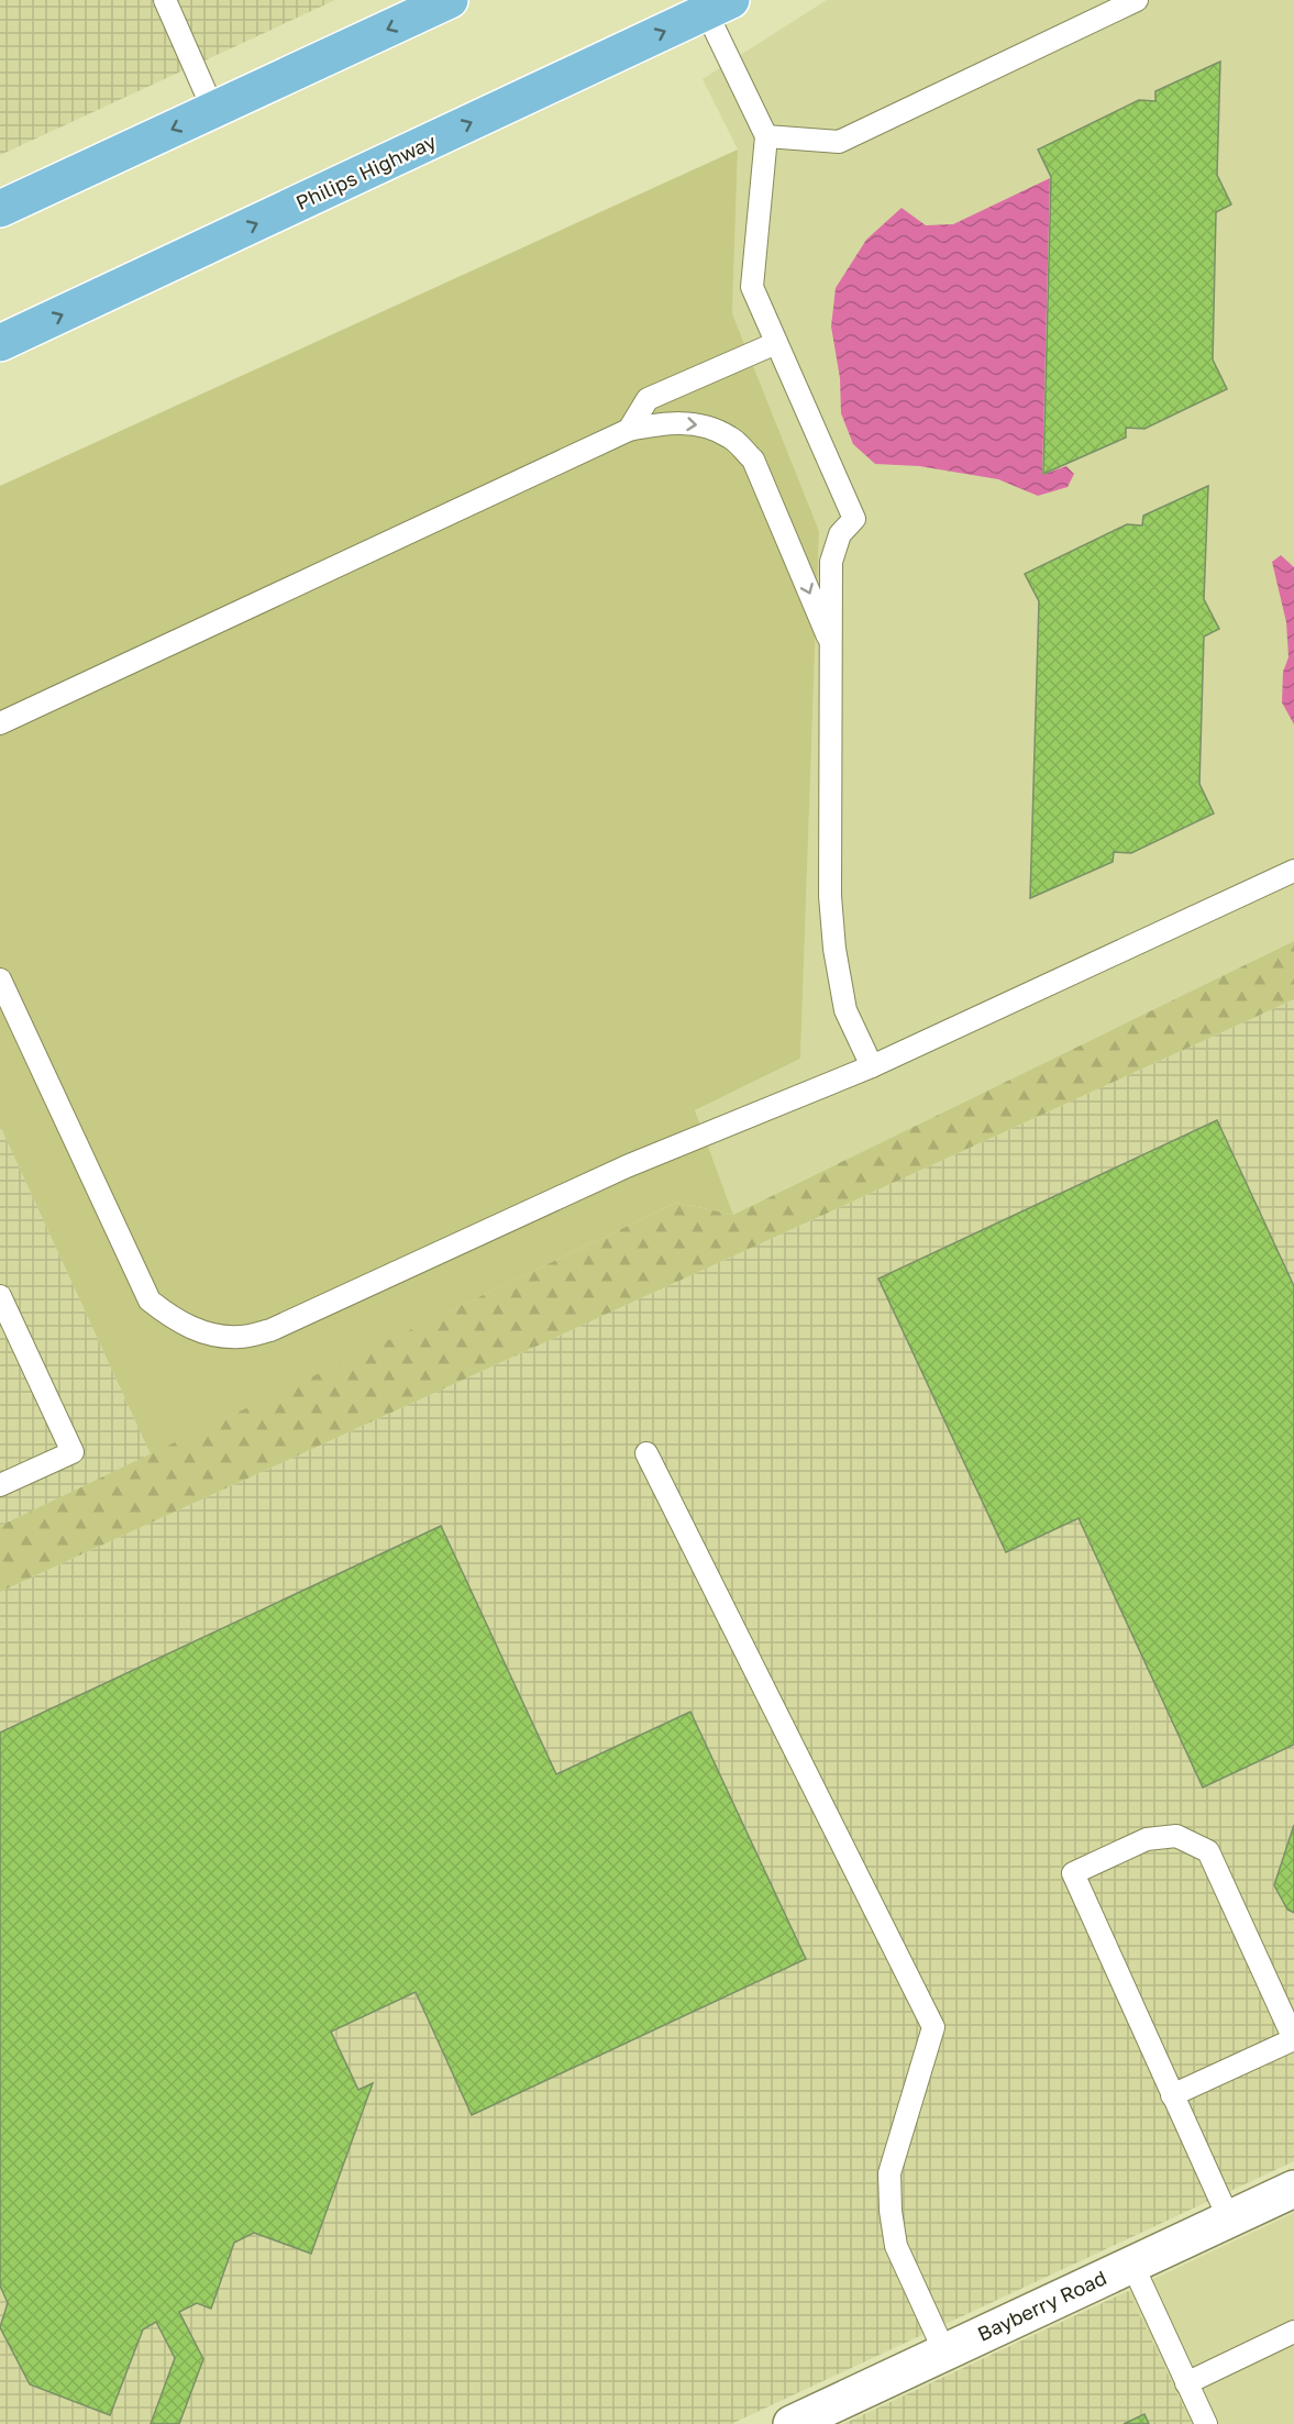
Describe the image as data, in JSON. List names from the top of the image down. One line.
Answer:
{"streets":{"main road":["Philips Highway"],"street":["Bayberry Road"]}}
